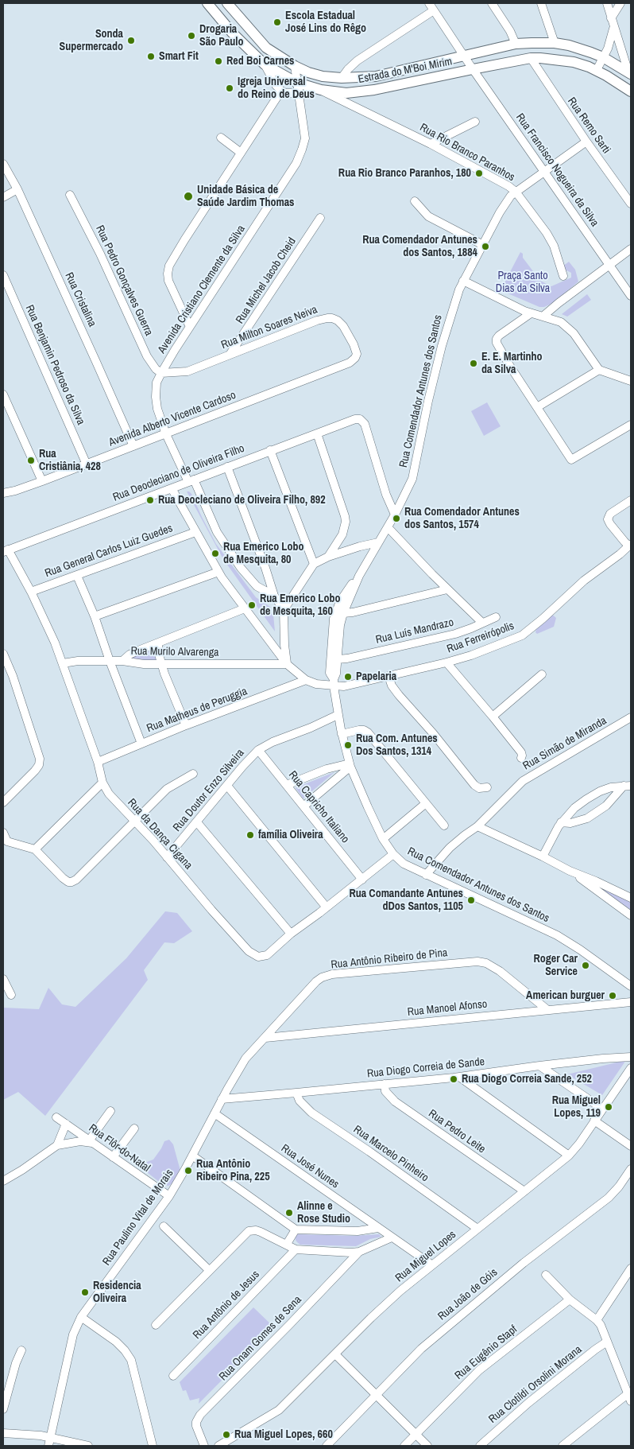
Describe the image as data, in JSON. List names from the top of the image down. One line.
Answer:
{"streets":{"main road":["Estrada do M'Boi Mirim"],"street":["Rua Remo Sarti","Rua Rio Branco Paranhos","Rua Francisco Nogueira da Silva","Rua Pedro Gonçalves Guerra","Rua Michel Jacob Cheid","Avenida Cristiano Clemente da Silva","Rua Cristalina","Rua Milton Soares Neiva","Rua Benjamin Pedroso da Silva","Rua Comendador Antunes dos Santos","Avenida Alberto Vicente Cardoso","Rua Deocleciano de Oliveira Filho","Rua General Carlos Luiz Guedes","Rua Luís Mandrazo","Rua Ferreirópolis","Rua Murilo Alvarenga","Rua Matheus de Peruggia","Rua Simão de Miranda","Rua Doutor Enzo Silveira","Rua Capricho Italiano","Rua da Dança Cigana","Rua Antônio Ribeiro de Pina","Rua Manoel Afonso","Rua Diogo Correia de Sande","Rua Pedro Leite","Rua Flôr-do-Natal","Rua Marcelo Pinheiro","Rua José Nunes","Rua Paulino Vital de Morais","Rua Miguel Lopes","Rua João de Góis","Rua Antônio de Jesus","Rua Onam Gomes de Sena","Rua Eugênio Stapf","Rua Clotildi Orsolini Morana"]},"crossings":[["Estrada do M'Boi Mirim","Rua Remo Sarti"],["Estrada do M'Boi Mirim","Rua Rio Branco Paranhos"],["Estrada do M'Boi Mirim","Rua Francisco Nogueira da Silva"],["Estrada do M'Boi Mirim","Avenida Cristiano Clemente da Silva"],["Rua Remo Sarti","Rua Comendador Antunes dos Santos"],["Rua Rio Branco Paranhos","Rua Comendador Antunes dos Santos"],["Rua Francisco Nogueira da Silva","Rua Comendador Antunes dos Santos"],["Rua Pedro Gonçalves Guerra","Avenida Cristiano Clemente da Silva"],["Rua Pedro Gonçalves Guerra","Rua Milton Soares Neiva"],["Rua Michel Jacob Cheid","Rua Milton Soares Neiva"],["Avenida Cristiano Clemente da Silva","Rua Milton Soares Neiva"],["Avenida Cristiano Clemente da Silva","Avenida Alberto Vicente Cardoso"],["Avenida Cristiano Clemente da Silva","Rua Deocleciano de Oliveira Filho"],["Rua Cristalina","Avenida Alberto Vicente Cardoso"],["Rua Milton Soares Neiva","Avenida Alberto Vicente Cardoso"],["Rua Benjamin Pedroso da Silva","Avenida Alberto Vicente Cardoso"],["Rua Comendador Antunes dos Santos","Rua Deocleciano de Oliveira Filho"],["Rua Comendador Antunes dos Santos","Rua Luís Mandrazo"],["Rua Comendador Antunes dos Santos","Rua Ferreirópolis"],["Rua Comendador Antunes dos Santos","Rua Simão de Miranda"],["Rua Comendador Antunes dos Santos","Rua Doutor Enzo Silveira"],["Rua Comendador Antunes dos Santos","Rua da Dança Cigana"],["Rua Deocleciano de Oliveira Filho","Rua da Dança Cigana"],["Rua General Carlos Luiz Guedes","Rua da Dança Cigana"],["Rua Ferreirópolis","Rua Matheus de Peruggia"],["Rua Murilo Alvarenga","Rua da Dança Cigana"],["Rua Matheus de Peruggia","Rua da Dança Cigana"],["Rua Doutor Enzo Silveira","Rua Capricho Italiano"],["Rua Doutor Enzo Silveira","Rua da Dança Cigana"],["Rua Capricho Italiano","Rua da Dança Cigana"],["Rua Antônio Ribeiro de Pina","Rua Manoel Afonso"],["Rua Antônio Ribeiro de Pina","Rua Diogo Correia de Sande"],["Rua Antônio Ribeiro de Pina","Rua José Nunes"],["Rua Antônio Ribeiro de Pina","Rua Paulino Vital de Morais"],["Rua Diogo Correia de Sande","Rua Pedro Leite"],["Rua Diogo Correia de Sande","Rua Marcelo Pinheiro"],["Rua Pedro Leite","Rua Miguel Lopes"],["Rua Flôr-do-Natal","Rua Paulino Vital de Morais"],["Rua Marcelo Pinheiro","Rua Miguel Lopes"],["Rua José Nunes","Rua Miguel Lopes"]],"parks":["Praça Santo Dias da Silva"],"places":["Escola Estadual José Lins do Rêgo","Drogaria São Paulo","Sonda Supermercado","Smart Fit","Red Boi Carnes","Igreja Universal do Reino de Deus","Rua Rio Branco Paranhos, 180","Unidade Básica de Saúde Jardim Thomas","Rua Comendador Antunes dos Santos, 1884","E. E. Martinho da Silva","Rua Cristiânia, 428","Rua Deocleciano de Oliveira Filho, 892","Rua Comendador Antunes dos Santos, 1574","Rua Emerico Lobo de Mesquita, 80","Rua Emerico Lobo de Mesquita, 160","Papelaria","Rua Com. Antunes Dos Santos, 1314","família Oliveira","Rua Comandante Antunes dDos Santos, 1105","Roger Car Service","American burguer","Rua Diogo Correia Sande, 252","Rua Miguel Lopes, 119","Rua Antônio Ribeiro Pina, 225","Alinne e Rose Studio","Residencia Oliveira","Rua Miguel Lopes, 660"]}
